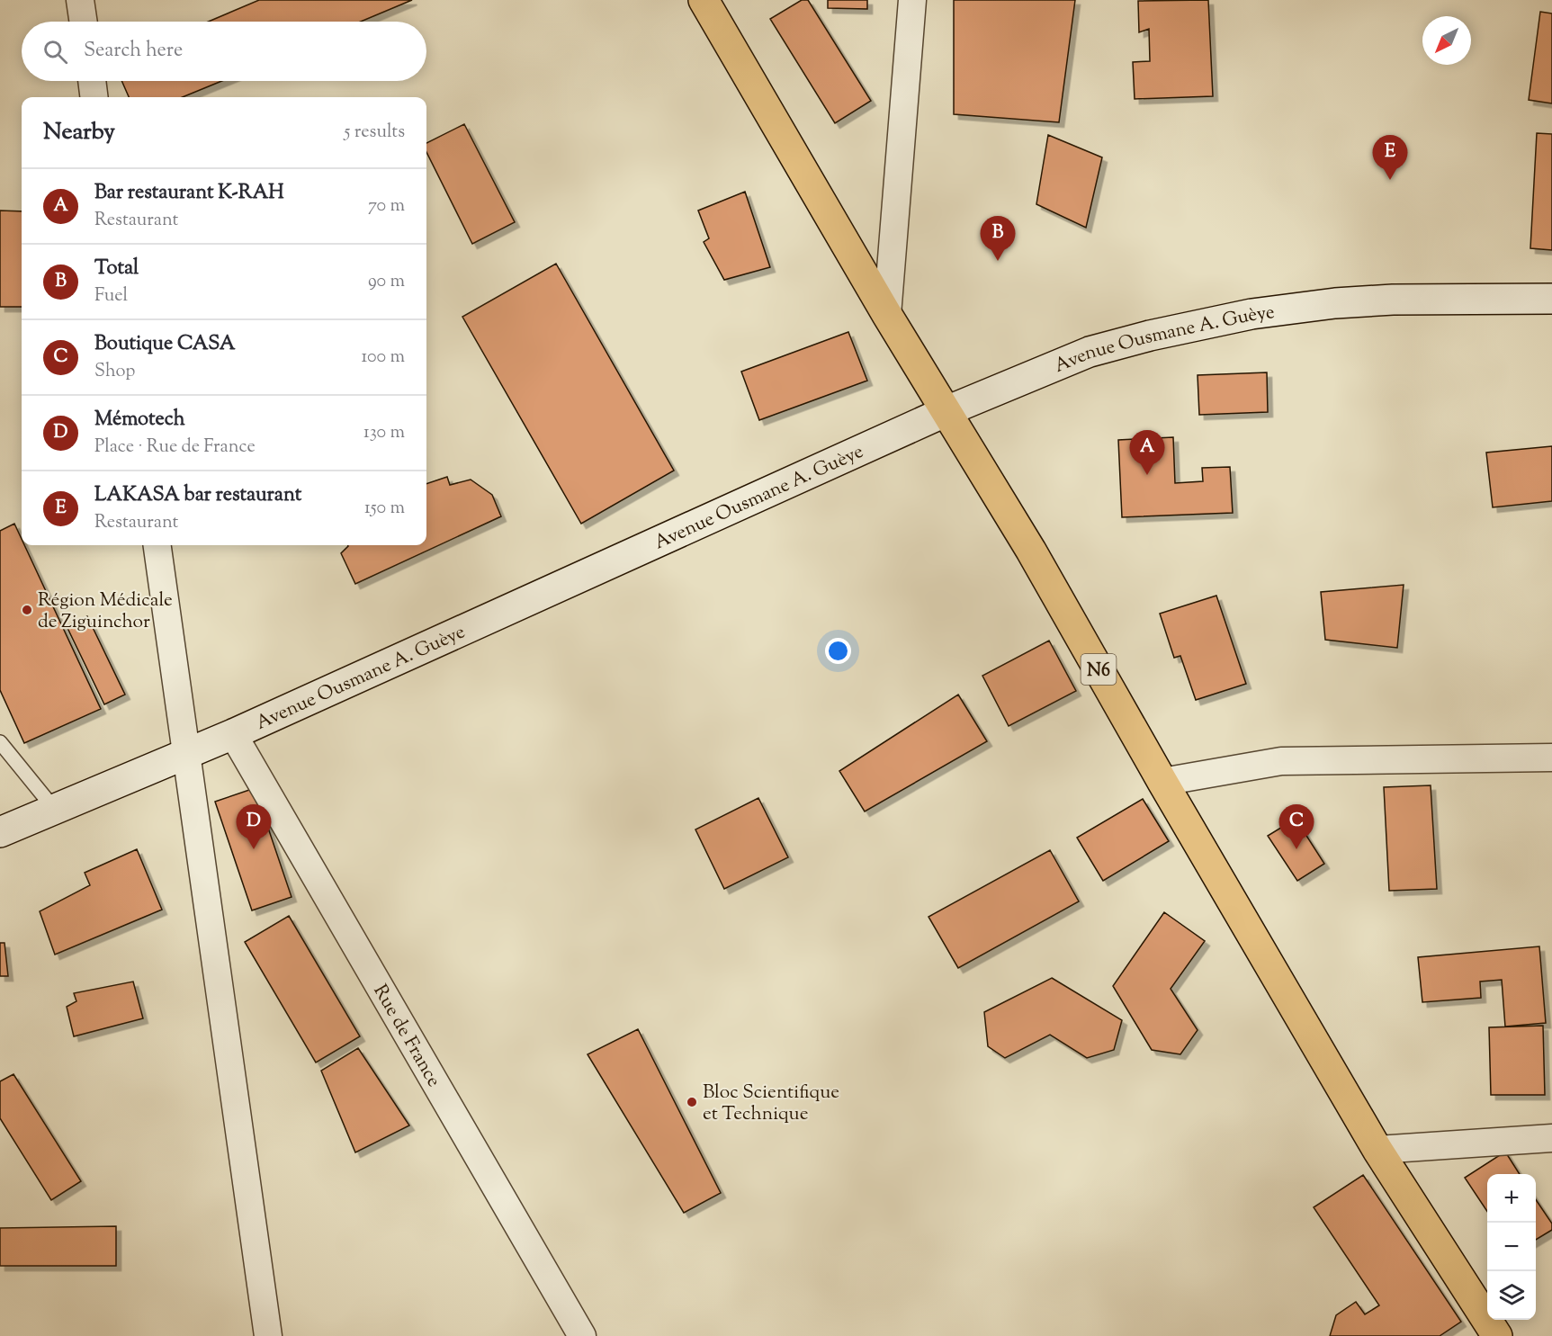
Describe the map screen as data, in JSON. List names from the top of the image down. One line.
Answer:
{"streets":{"main road":["N6"],"street":["Avenue Ousmane A. Guèye","Rue de France"]},"crossings":[["Avenue Ousmane A. Guèye","N6"],["Avenue Ousmane A. Guèye","Rue de France"]],"places":["Région Médicale de Ziguinchor","Bloc Scientifique et Technique"],"north":"bottom left","page":{"search":"Search here","heading":["Nearby","5 results"],"pins":["E","B","A","C","D"],"list":[{"mark":"A","name":"Bar restaurant K-RAH","note":"Restaurant","value":"70 m"},{"mark":"B","name":"Total","note":"Fuel","value":"90 m"},{"mark":"C","name":"Boutique CASA","note":"Shop","value":"100 m"},{"mark":"D","name":"Mémotech","note":"Place · Rue de France","value":"130 m"},{"mark":"E","name":"LAKASA bar restaurant","note":"Restaurant","value":"150 m"}],"map_buttons":["+","−"]}}
